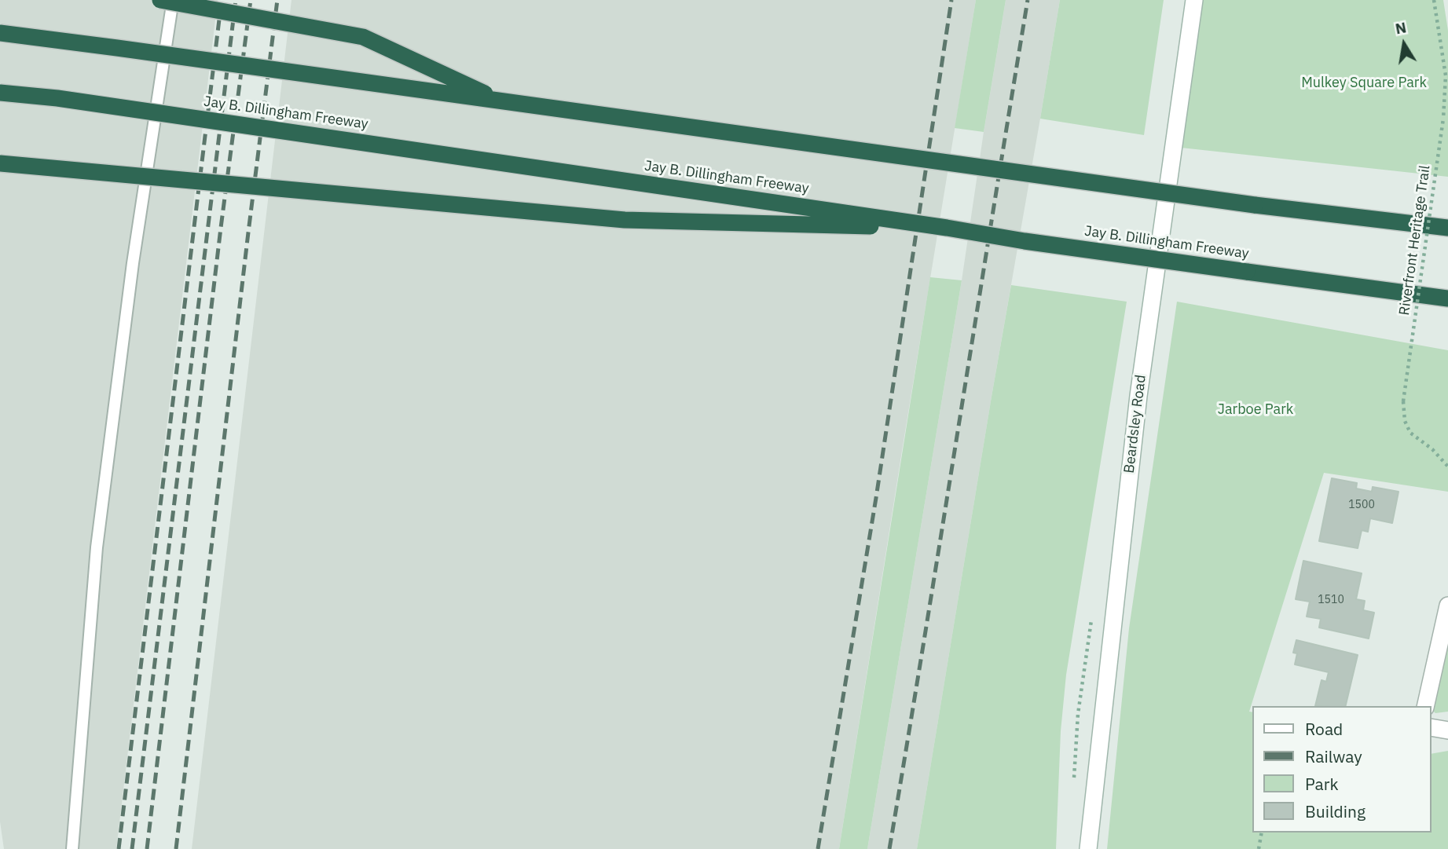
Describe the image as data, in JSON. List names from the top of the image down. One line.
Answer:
{"streets":{"highway":["Jay B. Dillingham Freeway"],"street":["Beardsley Road"],"path":["Riverfront Heritage Trail"]},"parks":["Mulkey Square Park","Jarboe Park"],"house_numbers":["1500","1510"],"legend":["Road","Railway","Park","Building"],"north":"top"}
